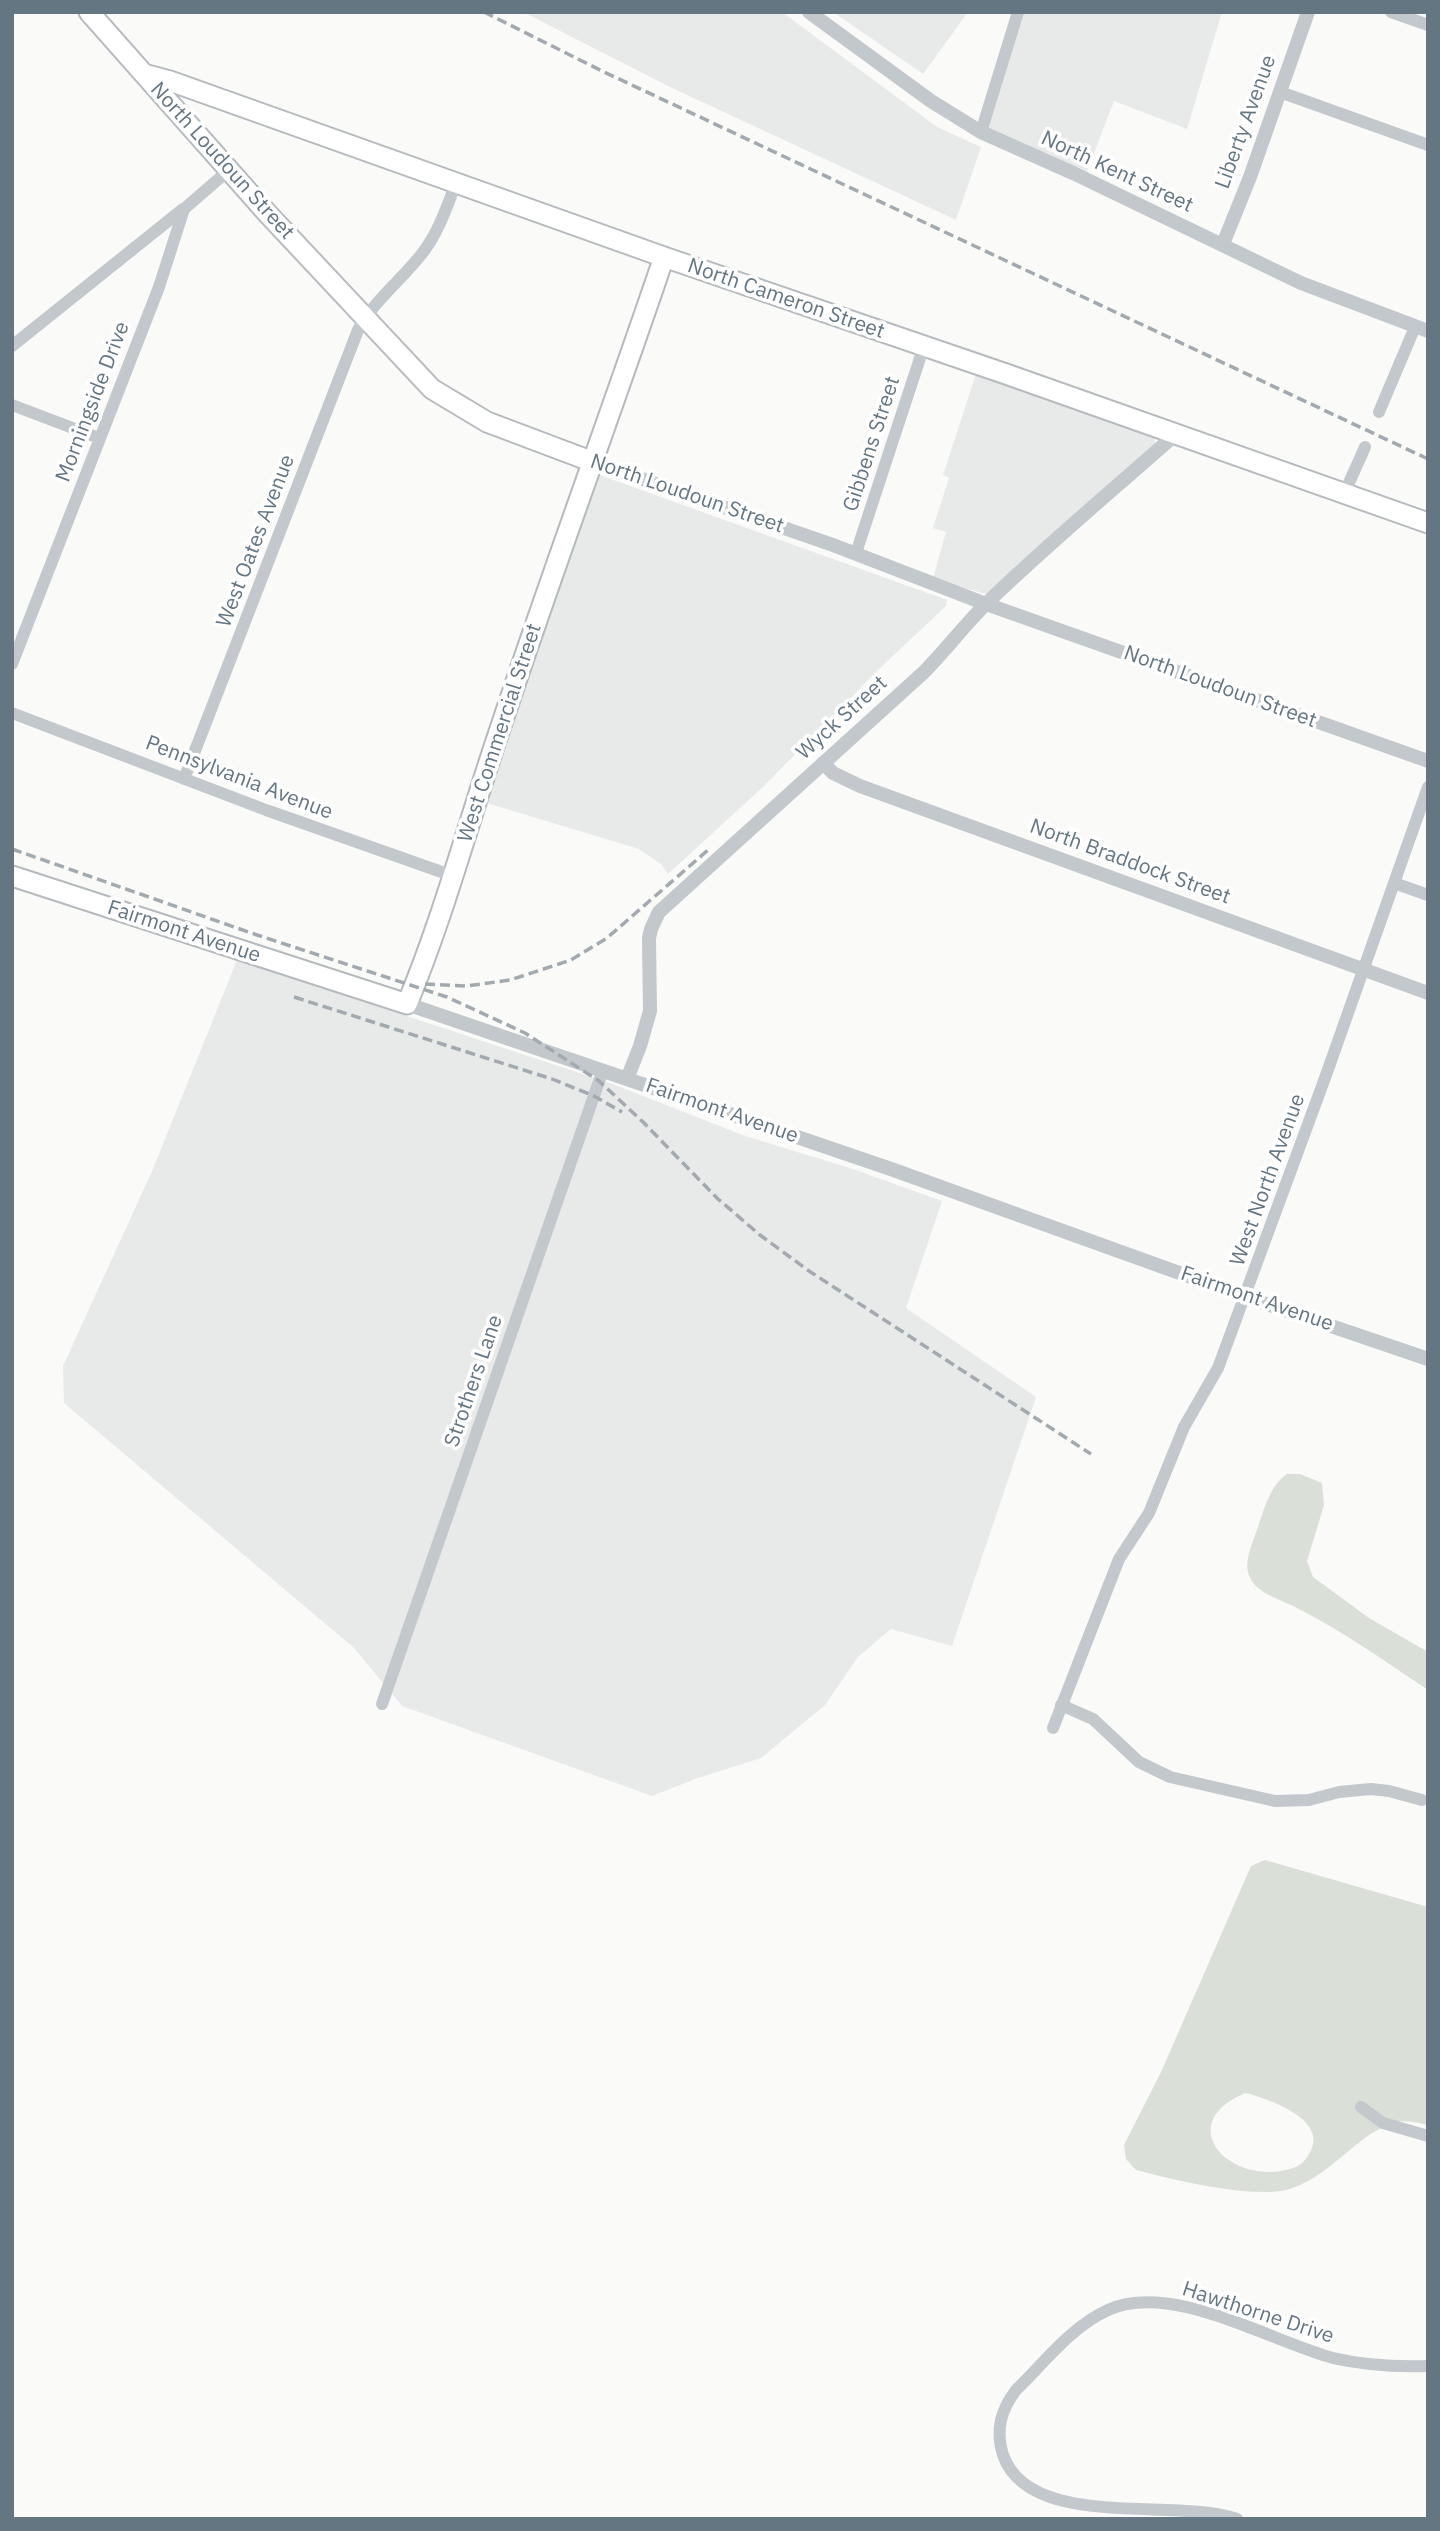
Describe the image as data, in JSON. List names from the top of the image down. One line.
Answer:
{"streets":{"main road":["North Loudoun Street","North Cameron Street","West Commercial Street","Fairmont Avenue"],"street":["Liberty Avenue","North Kent Street","Morningside Drive","Gibbens Street","West Oates Avenue","Wyck Street","Pennsylvania Avenue","North Braddock Street","West North Avenue","Strothers Lane","Hawthorne Drive"]},"crossings":[["Liberty Avenue","North Kent Street"],["North Loudoun Street","North Cameron Street"],["North Loudoun Street","Gibbens Street"],["North Loudoun Street","West Oates Avenue"],["North Loudoun Street","Wyck Street"],["North Loudoun Street","West Commercial Street"],["North Cameron Street","Gibbens Street"],["North Cameron Street","Wyck Street"],["North Cameron Street","West Commercial Street"],["West Oates Avenue","Pennsylvania Avenue"],["Wyck Street","North Braddock Street"],["Wyck Street","Fairmont Avenue"],["West Commercial Street","Pennsylvania Avenue"],["West Commercial Street","Fairmont Avenue"],["North Braddock Street","West North Avenue"],["Fairmont Avenue","West North Avenue"],["Fairmont Avenue","Strothers Lane"]]}
